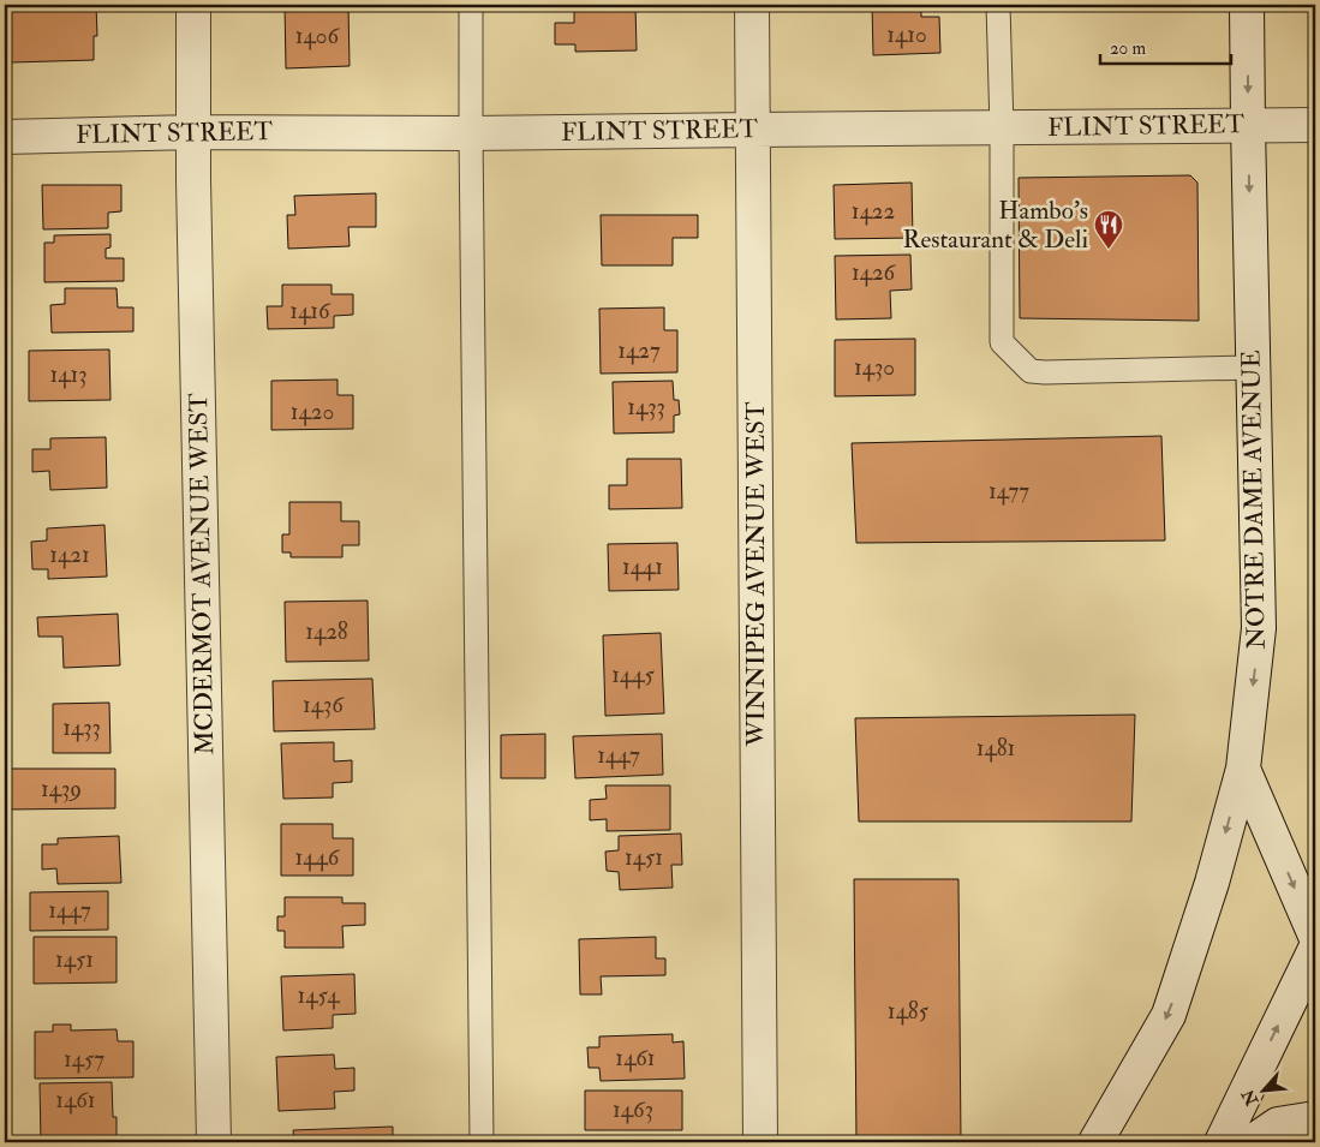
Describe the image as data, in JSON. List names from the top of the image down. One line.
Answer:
{"streets":{"street":["FLINT STREET","NOTRE DAME AVENUE","MCDERMOT AVENUE WEST","WINNIPEG AVENUE WEST"]},"crossings":[["FLINT STREET","NOTRE DAME AVENUE"],["FLINT STREET","MCDERMOT AVENUE WEST"],["FLINT STREET","WINNIPEG AVENUE WEST"]],"one_way":["NOTRE DAME AVENUE"],"places":{"restaurant":["Hambo’s Restaurant & Deli"]},"house_numbers":["1410","1406","1422","1426","1416","1427","1430","1413","1433","1420","1477","1421","1441","1428","1445","1436","1433","1481","1447","1439","1446","1451","1447","1451","1454","1485","1461","1457","1461","1463"],"scale_bar":"20 m","north":"bottom left"}
